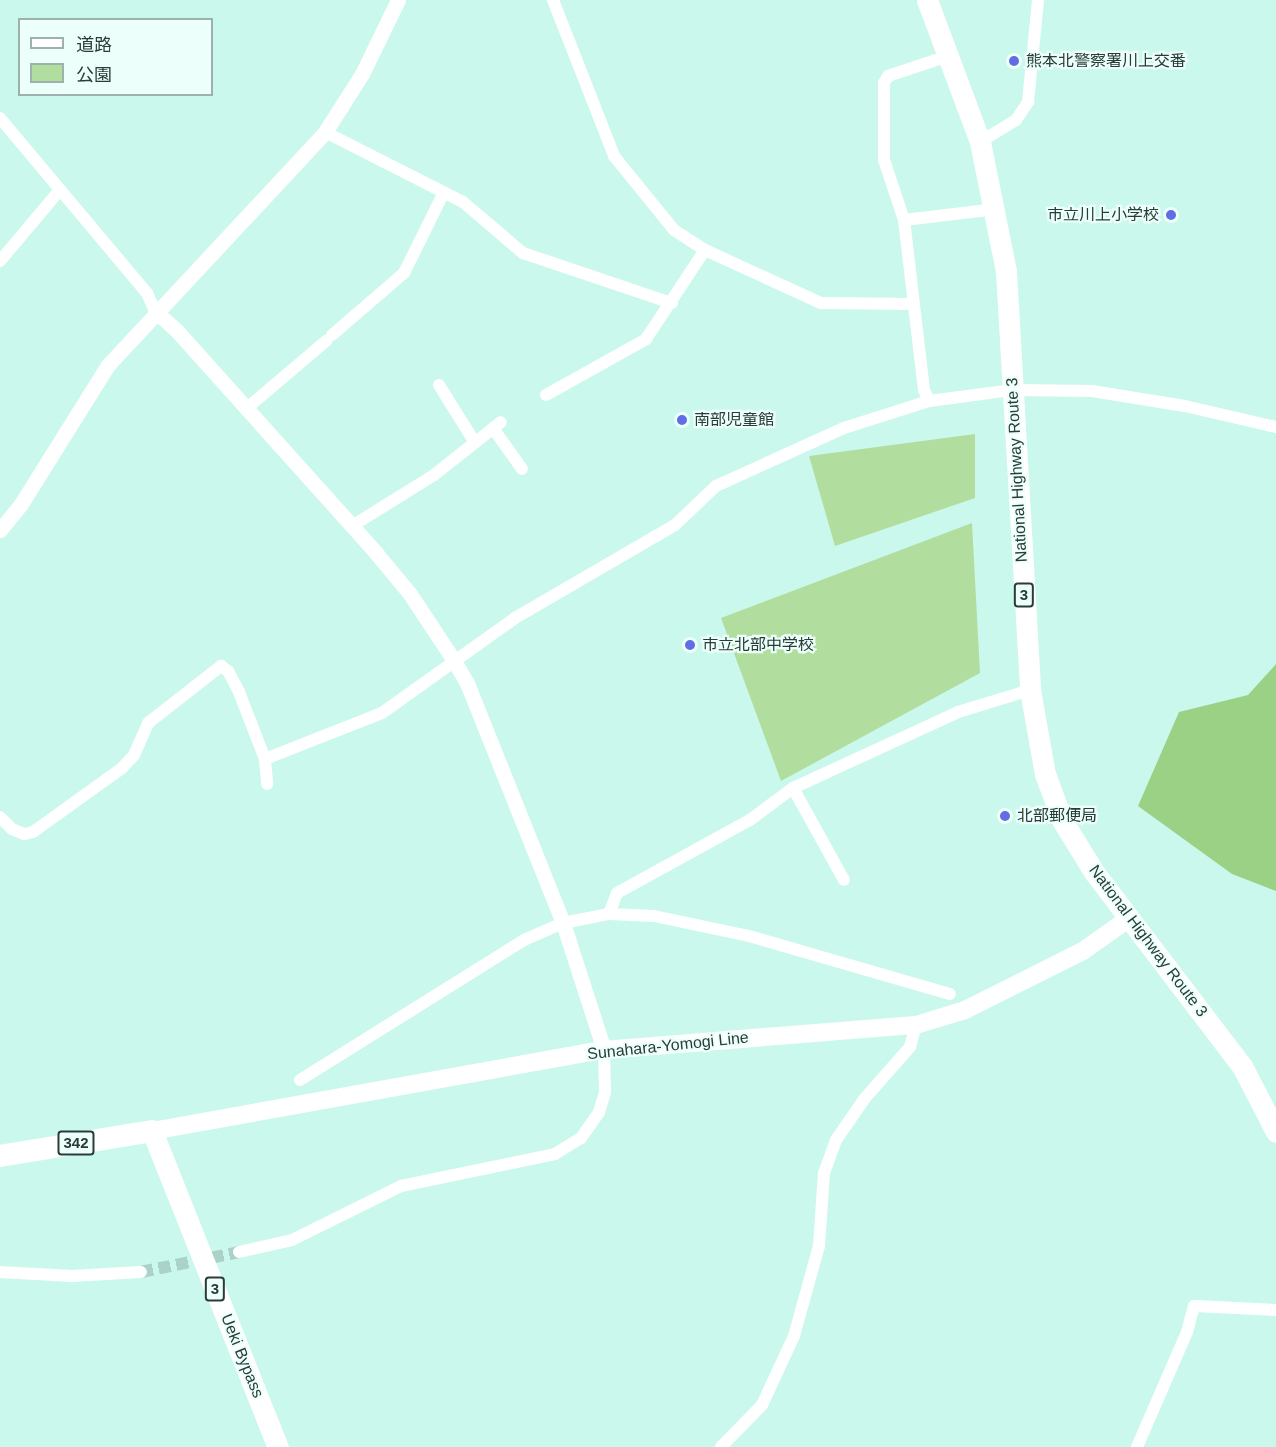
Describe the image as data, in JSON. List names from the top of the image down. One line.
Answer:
{"streets":{"highway":["National Highway Route 3","3","342","Ueki Bypass"],"main road":["Sunahara-Yomogi Line"]},"crossings":[["National Highway Route 3","Sunahara-Yomogi Line"],["Sunahara-Yomogi Line","342"],["Sunahara-Yomogi Line","Ueki Bypass"],["342","Ueki Bypass"]],"places":["熊本北警察署川上交番","市立川上小学校","南部児童館","市立北部中学校","北部郵便局"],"legend":["道路","公園"]}
